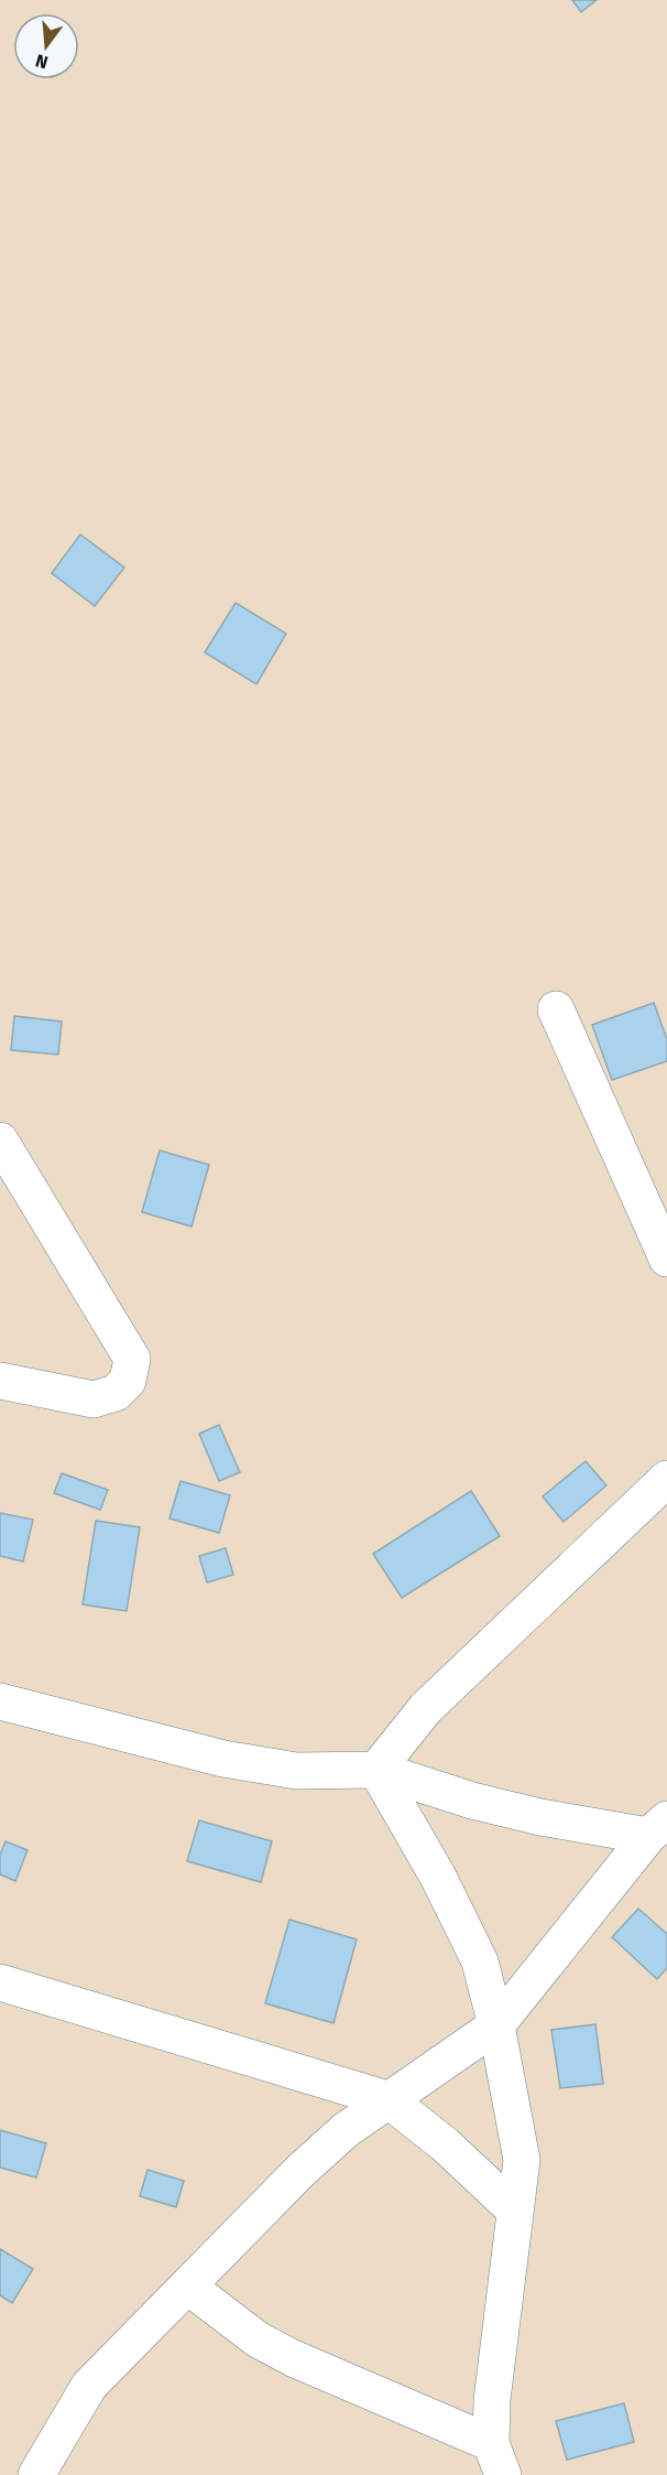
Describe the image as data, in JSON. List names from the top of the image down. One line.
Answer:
{"north":"bottom"}
